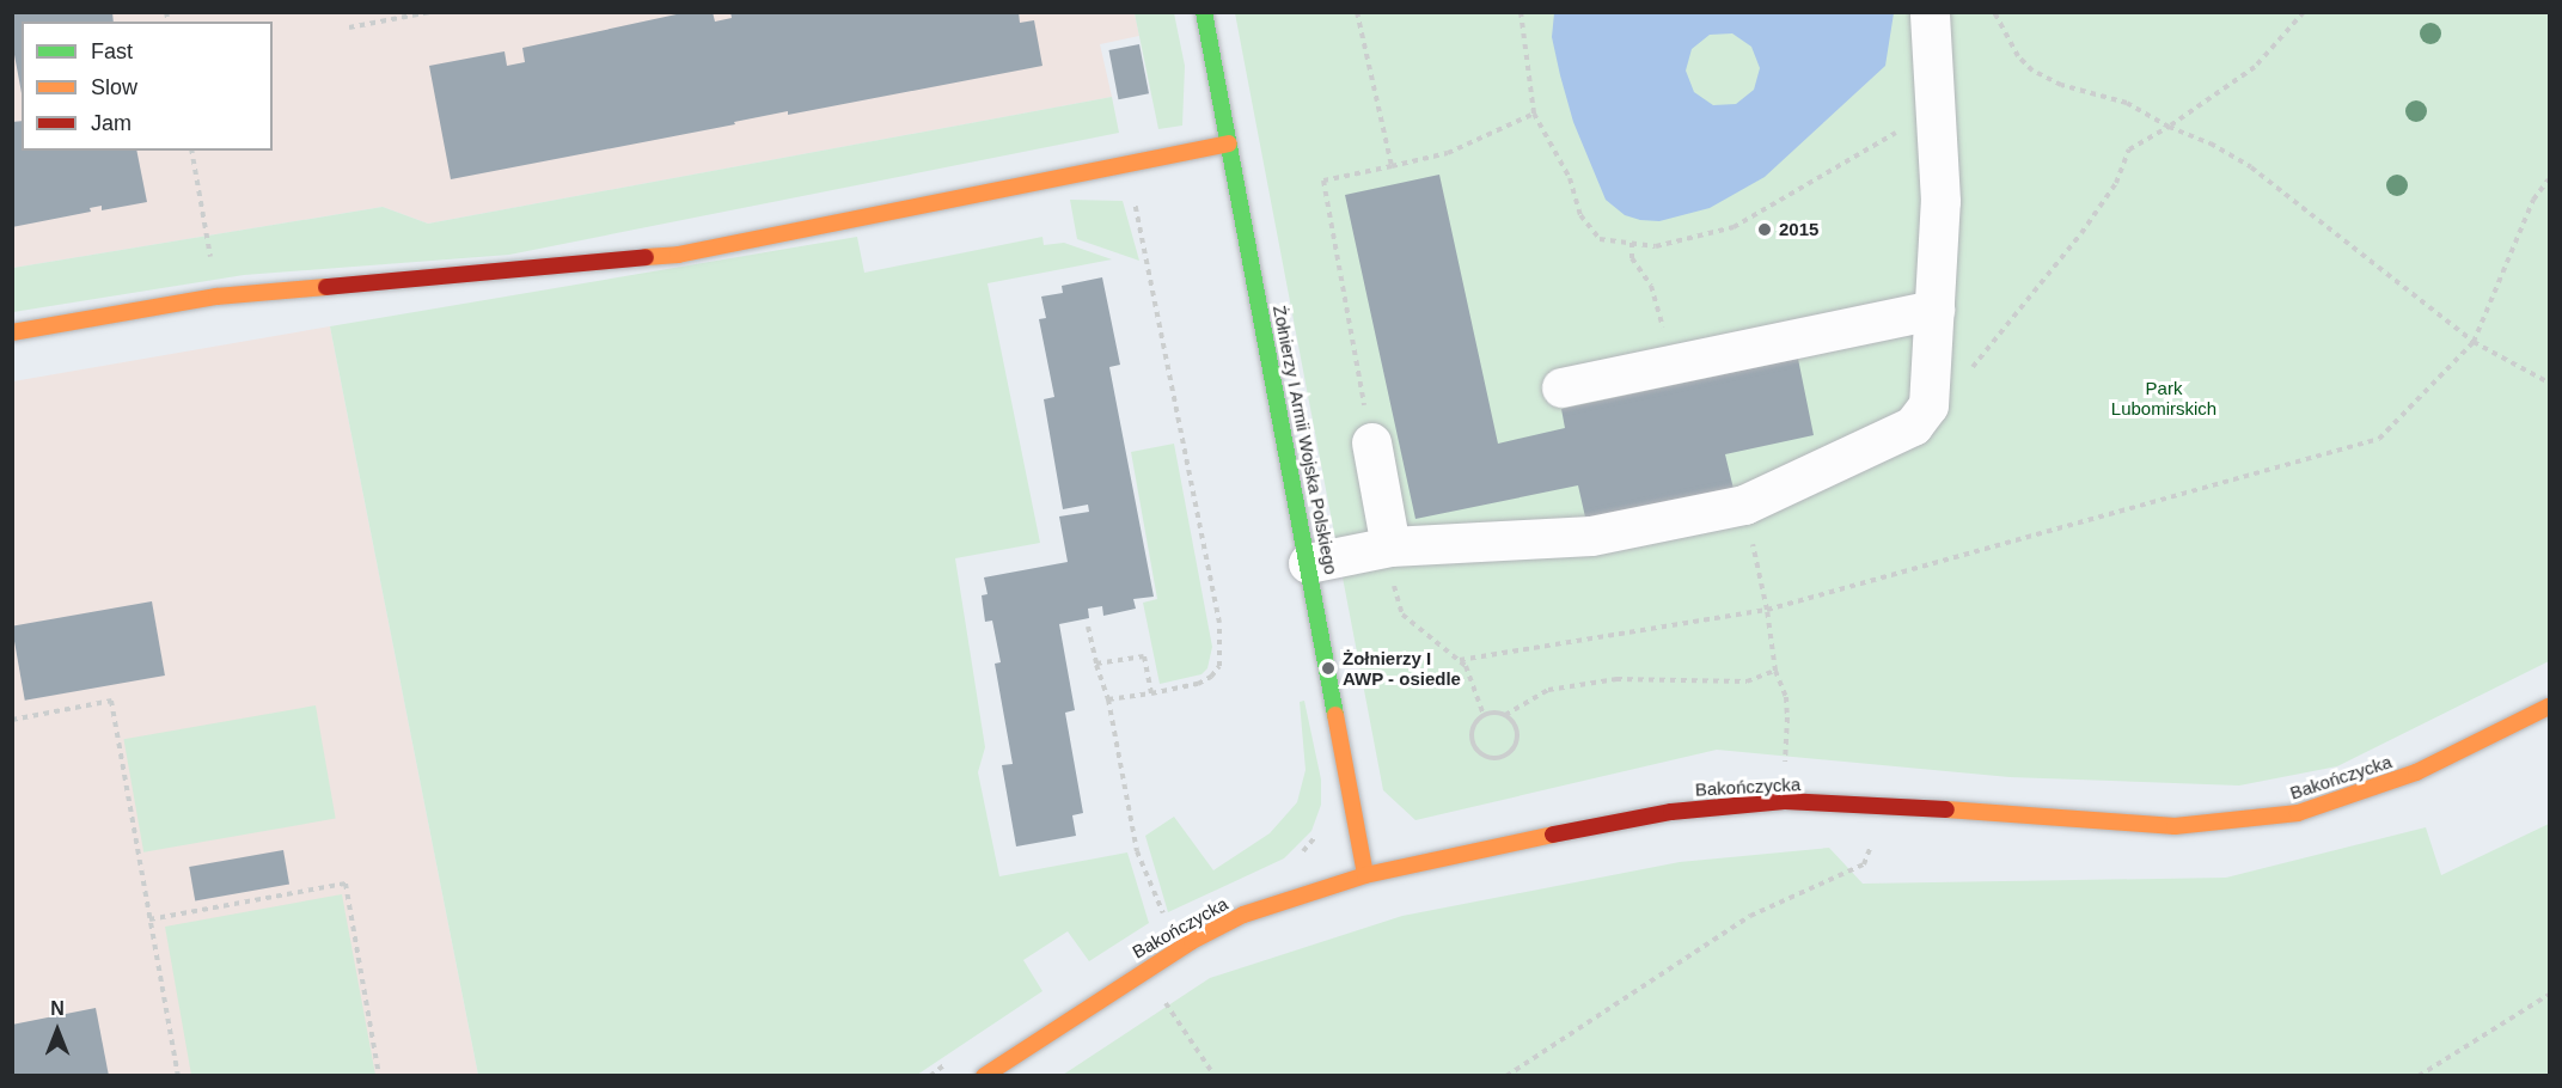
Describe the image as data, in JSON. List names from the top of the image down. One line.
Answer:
{"streets":{"street":["Żołnierzy I Armii Wojska Polskiego","Bakończycka"]},"crossings":[["Żołnierzy I Armii Wojska Polskiego","Bakończycka"]],"parks":["Park Lubomirskich"],"places":["2015","Żołnierzy I AWP - osiedle"],"legend":["Fast","Slow","Jam"],"north":"top"}
